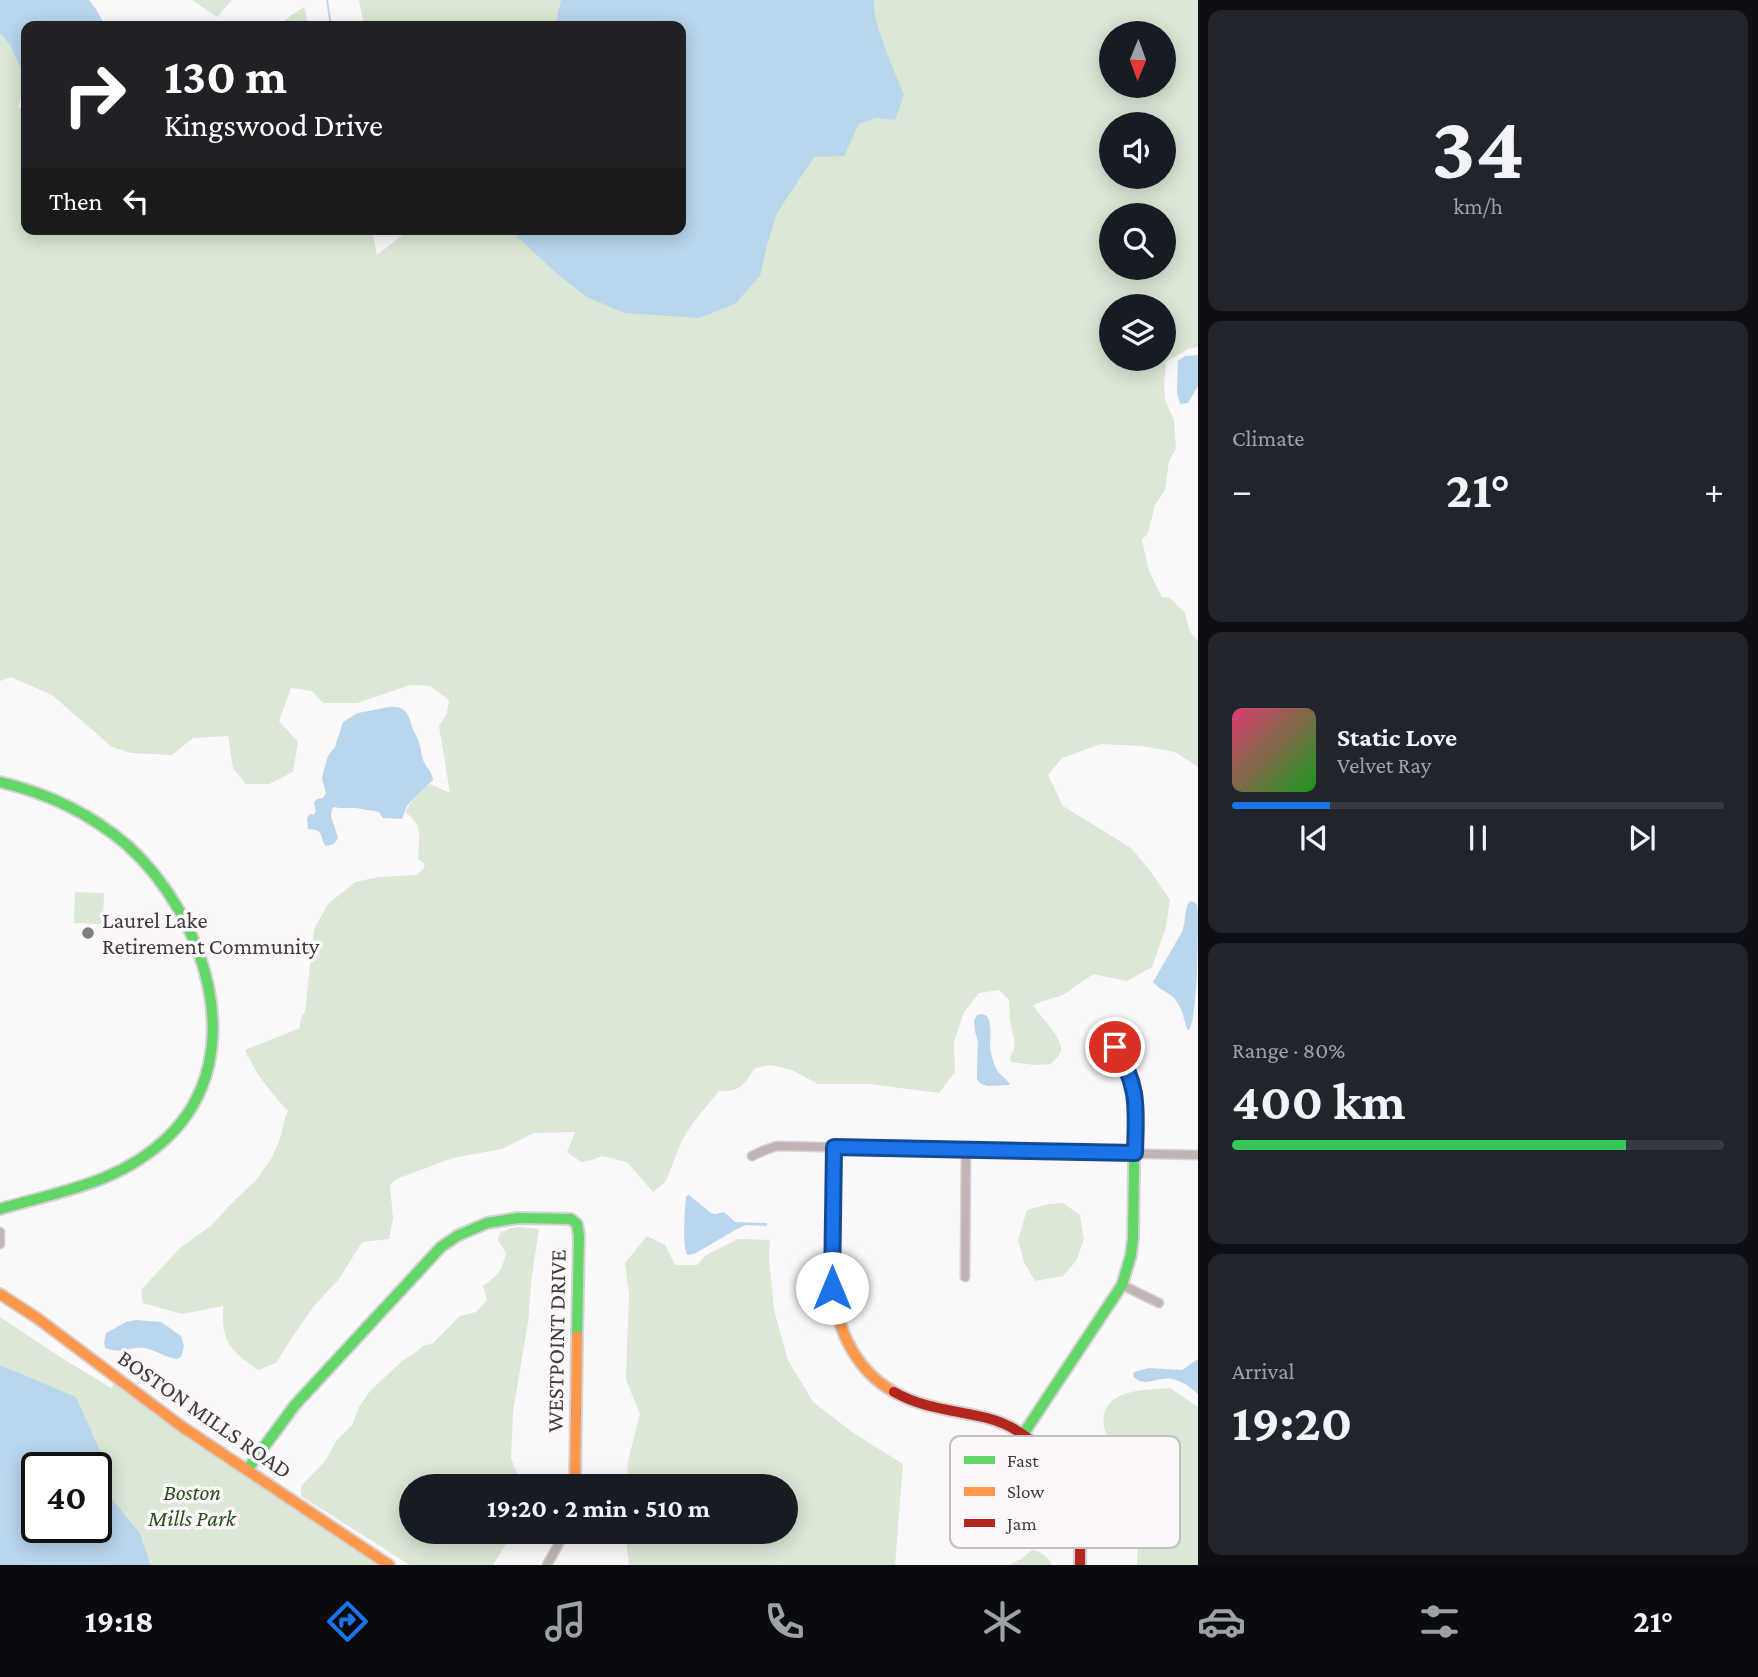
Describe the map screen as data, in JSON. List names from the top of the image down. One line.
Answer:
{"streets":{"street":["WESTPOINT DRIVE","BOSTON MILLS ROAD"]},"crossings":[["WESTPOINT DRIVE","BOSTON MILLS ROAD"]],"parks":["Boston Mills Park"],"places":["Laurel Lake Retirement Community"],"legend":["Fast","Slow","Jam"],"north":"bottom","page":{"tile":[["34","km/h"],"Climate",["Range · 80%","400 km"],["Arrival","19:20"]],"turn":["130 m","Kingswood Drive"],"then":"Then","heat":["−","21°","+"],"song":["Static Love","Velvet Ray"],"limit":"40","trip":"19:20 · 2 min · 510 m","tabs":["19:18","21°"]}}
